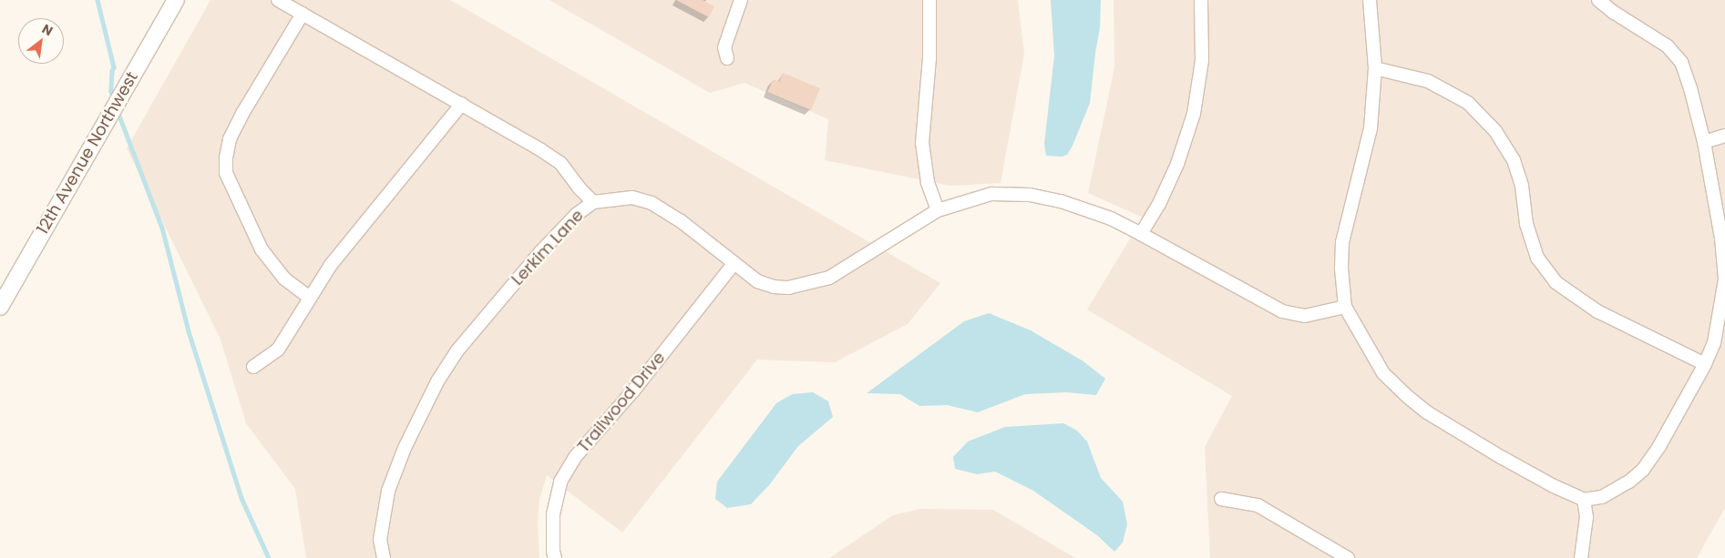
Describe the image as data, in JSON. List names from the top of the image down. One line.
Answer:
{"streets":{"street":["12th Avenue Northwest","Lerkim Lane","Trailwood Drive"]},"crossings":[["Lerkim Lane","Trailwood Drive"]],"north":"top right"}
